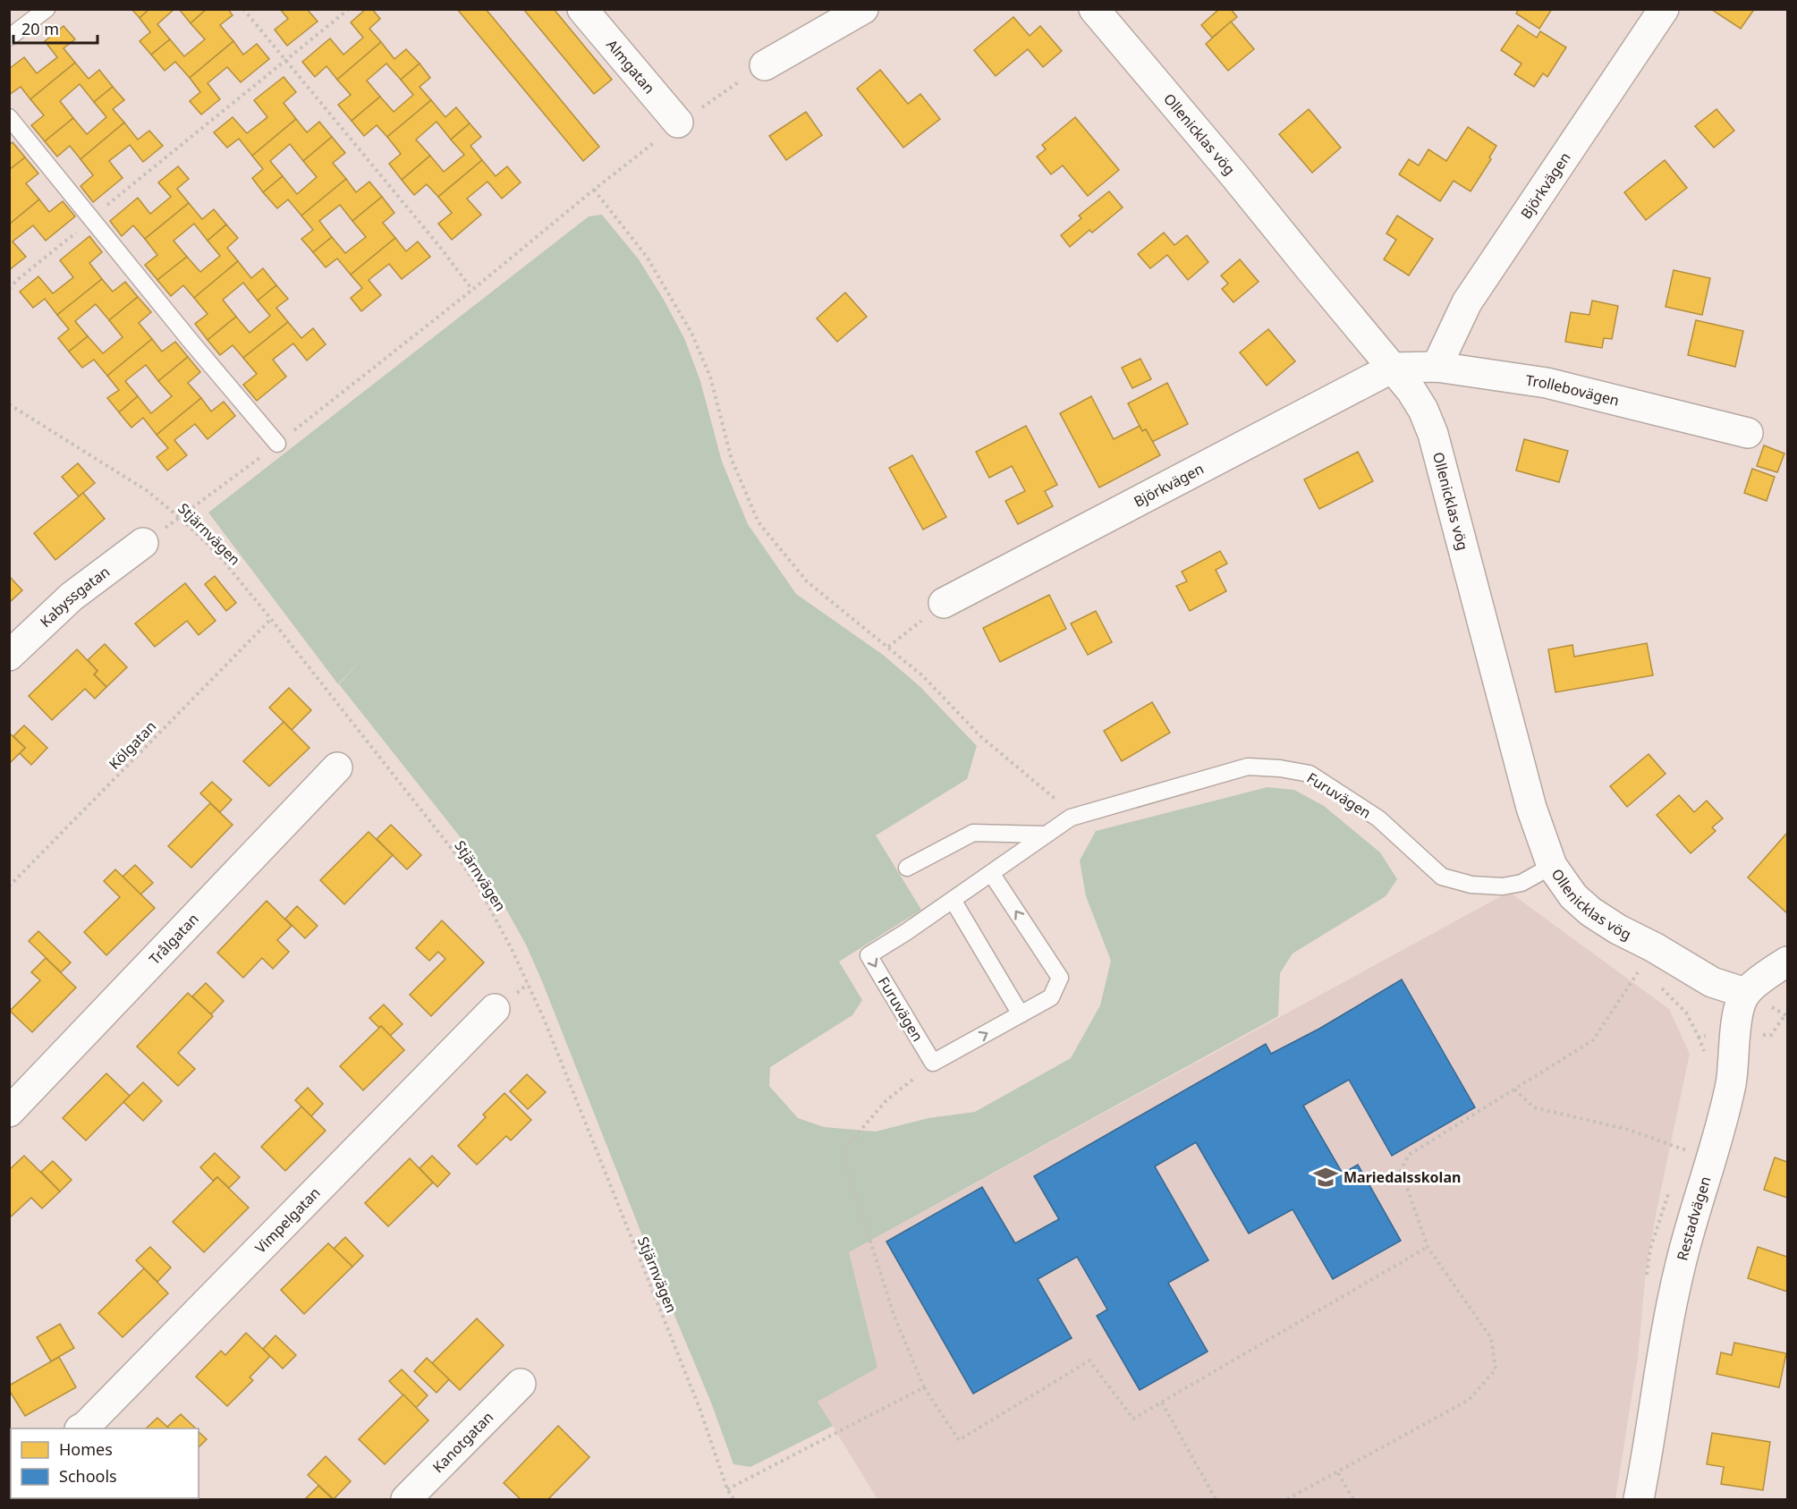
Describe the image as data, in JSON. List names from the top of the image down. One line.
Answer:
{"streets":{"street":["Almgatan","Ollenicklas vög","Björkvägen","Trollebovägen","Kabyssgatan","Trålgatan","Restadvägen","Vimpelgatan","Kanotgatan"],"lane":["Furuvägen"],"path":["Stjärnvägen","Kölgatan"]},"crossings":[["Ollenicklas vög","Björkvägen"],["Ollenicklas vög","Trollebovägen"],["Ollenicklas vög","Furuvägen"],["Ollenicklas vög","Restadvägen"],["Björkvägen","Trollebovägen"],["Stjärnvägen","Kölgatan"]],"places":{"school or university":["Mariedalsskolan"]},"legend":["Homes","Schools"],"scale_bar":"20 m"}
